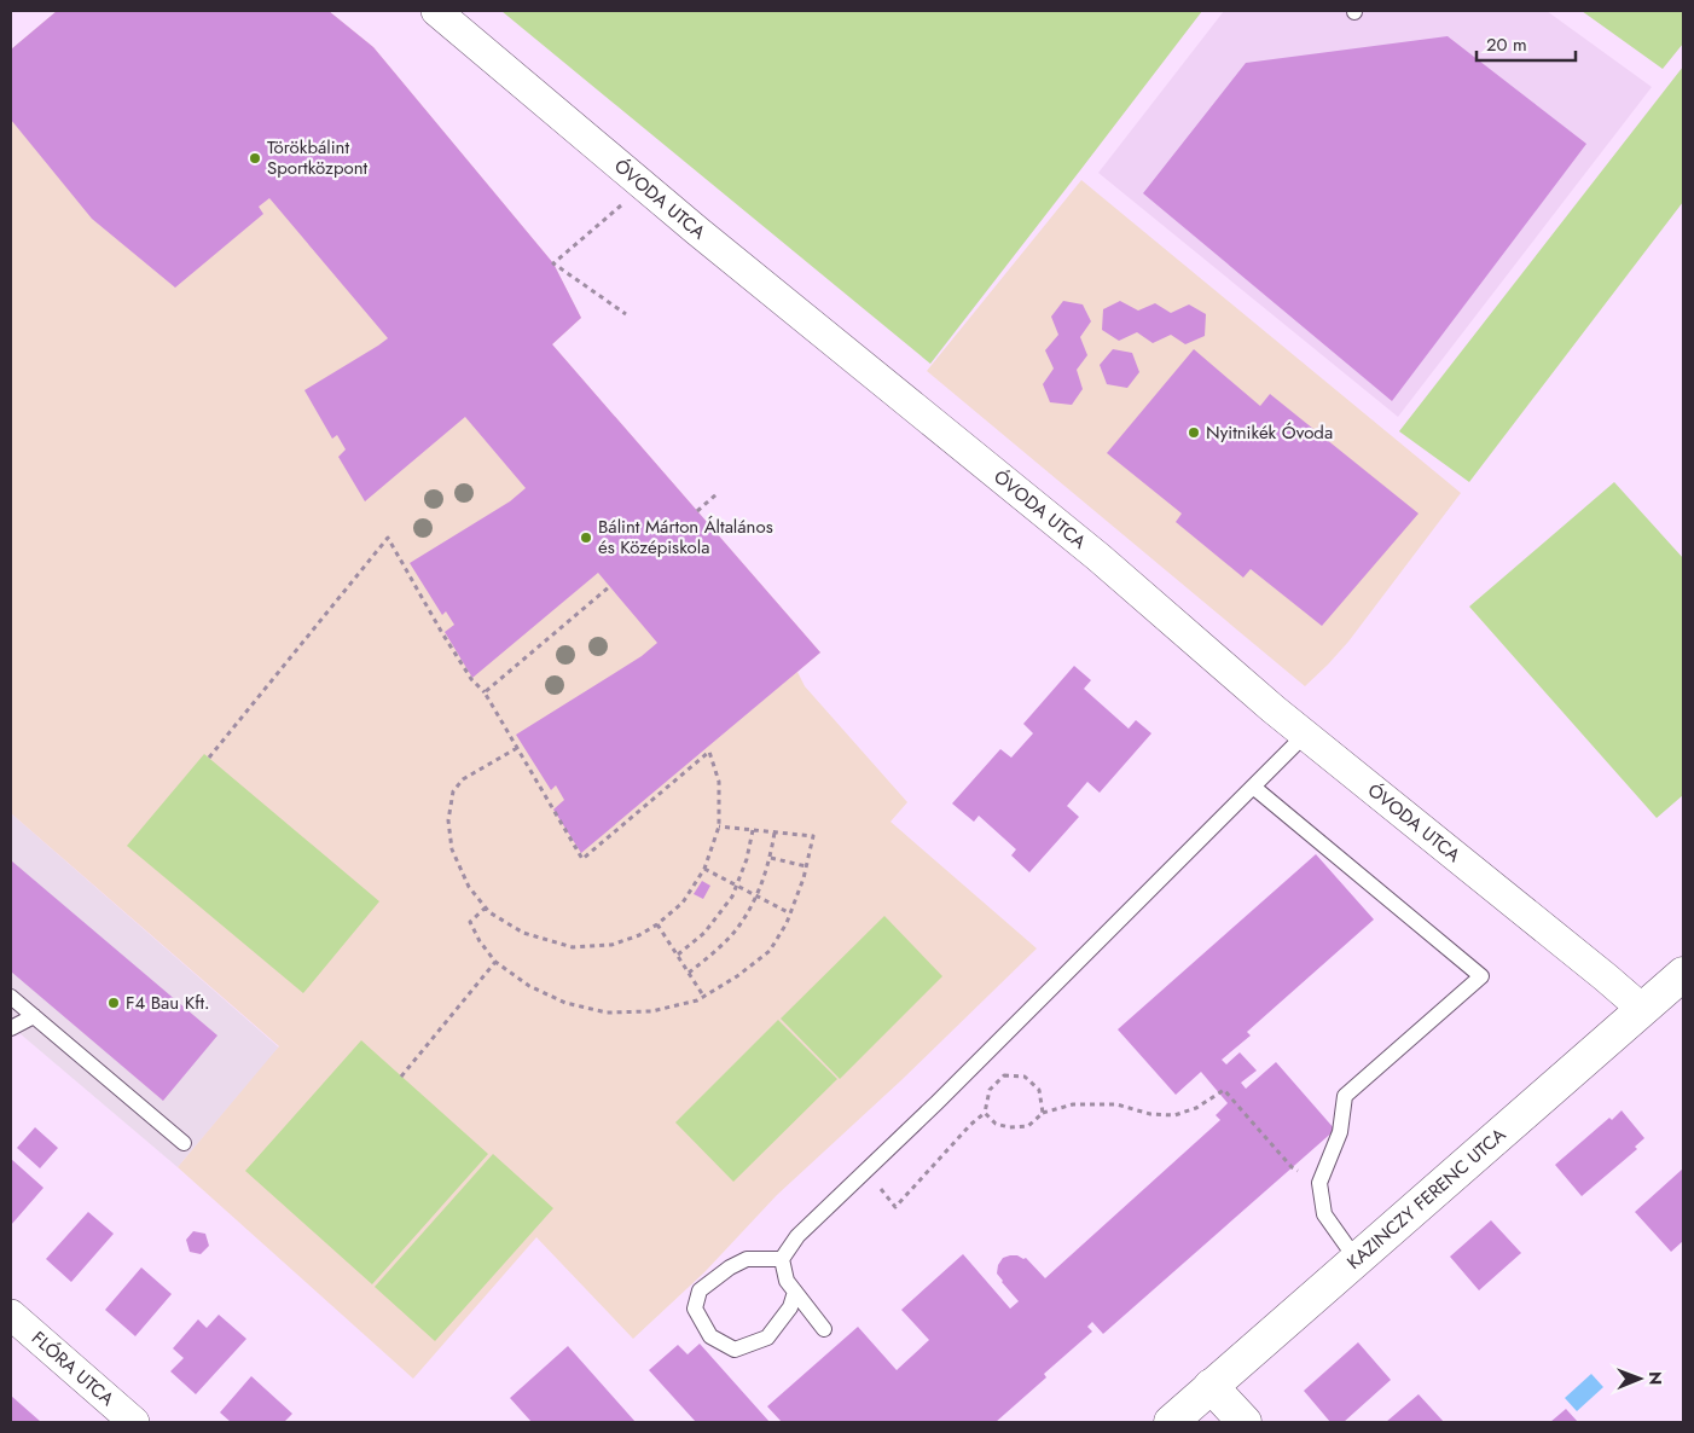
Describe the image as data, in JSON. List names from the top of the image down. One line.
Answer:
{"streets":{"street":["ÓVODA UTCA","KAZINCZY FERENC UTCA","FLÓRA UTCA"]},"crossings":[["ÓVODA UTCA","KAZINCZY FERENC UTCA"]],"places":["Törökbálint Sportközpont","Nyitnikék Óvoda","Bálint Márton Általános és Középiskola","F4 Bau Kft."],"scale_bar":"20 m","north":"right"}
